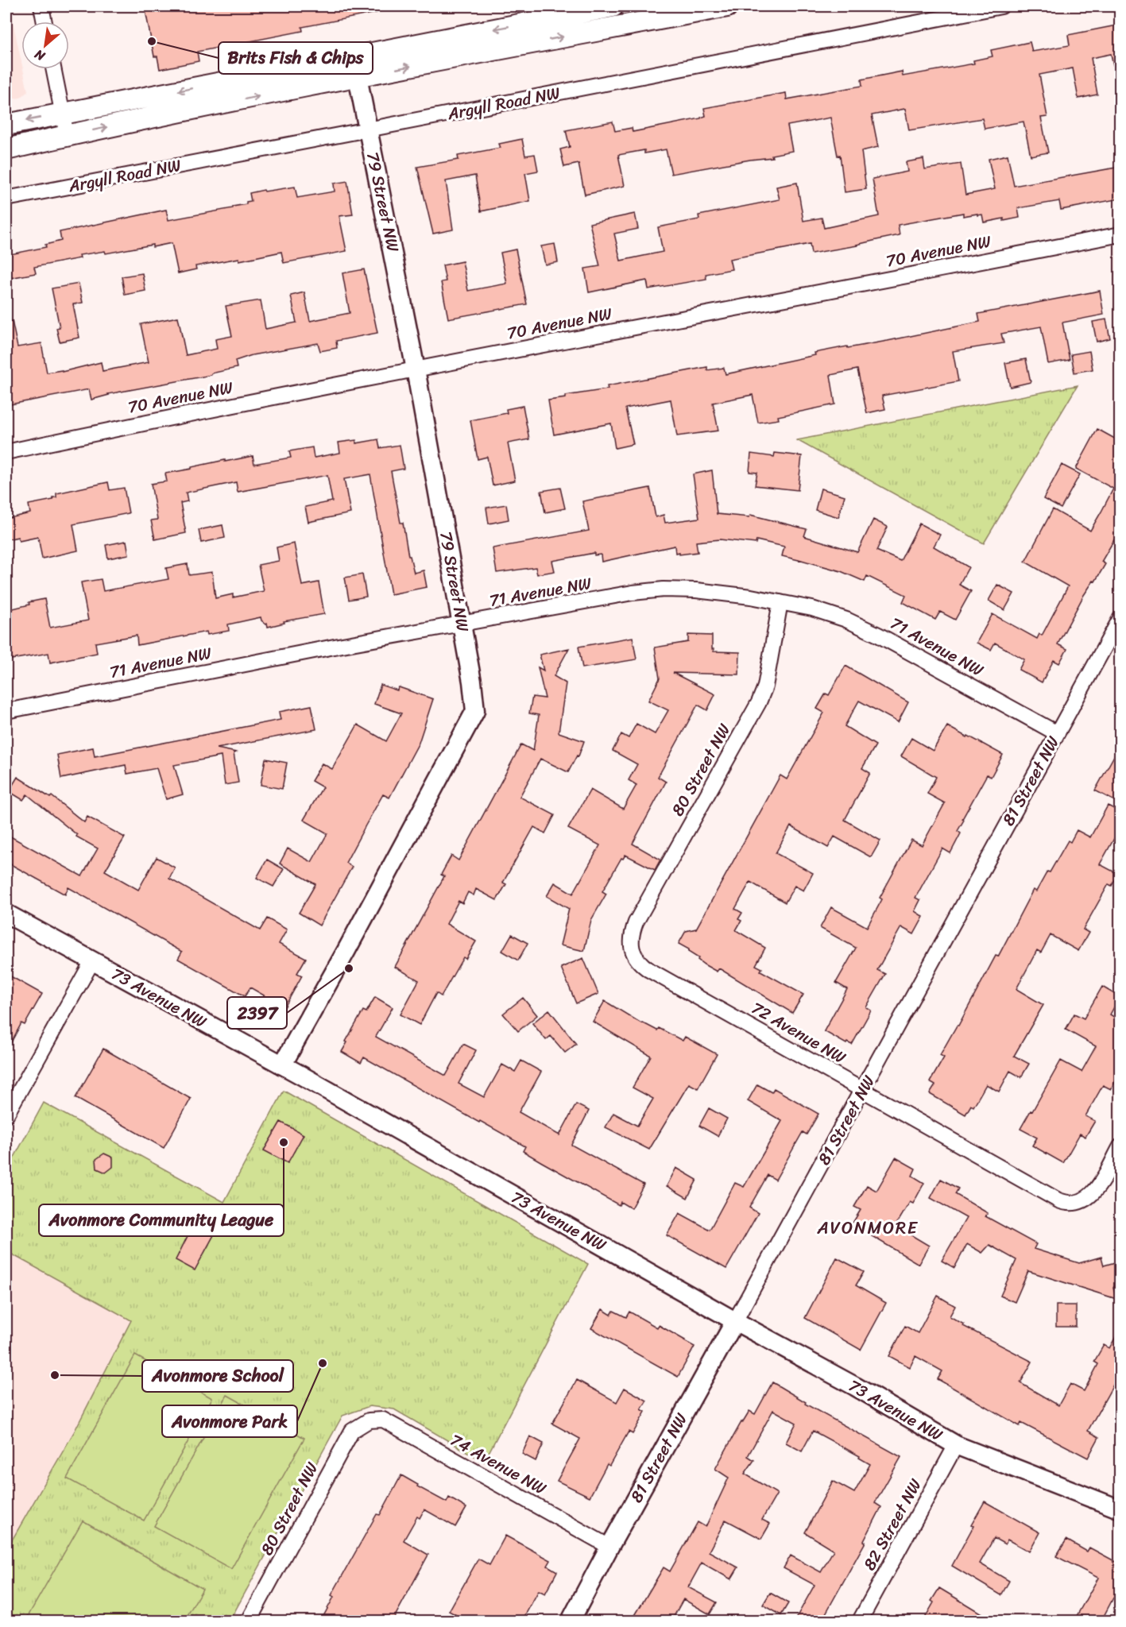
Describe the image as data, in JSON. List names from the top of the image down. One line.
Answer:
{"streets":{"street":["Argyll Road NW","79 Street NW","70 Avenue NW","71 Avenue NW","80 Street NW","81 Street NW","73 Avenue NW","72 Avenue NW","74 Avenue NW","82 Street NW"]},"crossings":[["Argyll Road NW","79 Street NW"],["79 Street NW","70 Avenue NW"],["79 Street NW","71 Avenue NW"],["79 Street NW","73 Avenue NW"],["71 Avenue NW","80 Street NW"],["71 Avenue NW","81 Street NW"],["80 Street NW","72 Avenue NW"],["80 Street NW","74 Avenue NW"],["81 Street NW","73 Avenue NW"],["81 Street NW","72 Avenue NW"],["81 Street NW","74 Avenue NW"],["73 Avenue NW","82 Street NW"]],"districts":["AVONMORE"],"places":["Brits Fish & Chips","2397","Avonmore Community League","Avonmore Park","Avonmore School"],"north":"bottom left"}
